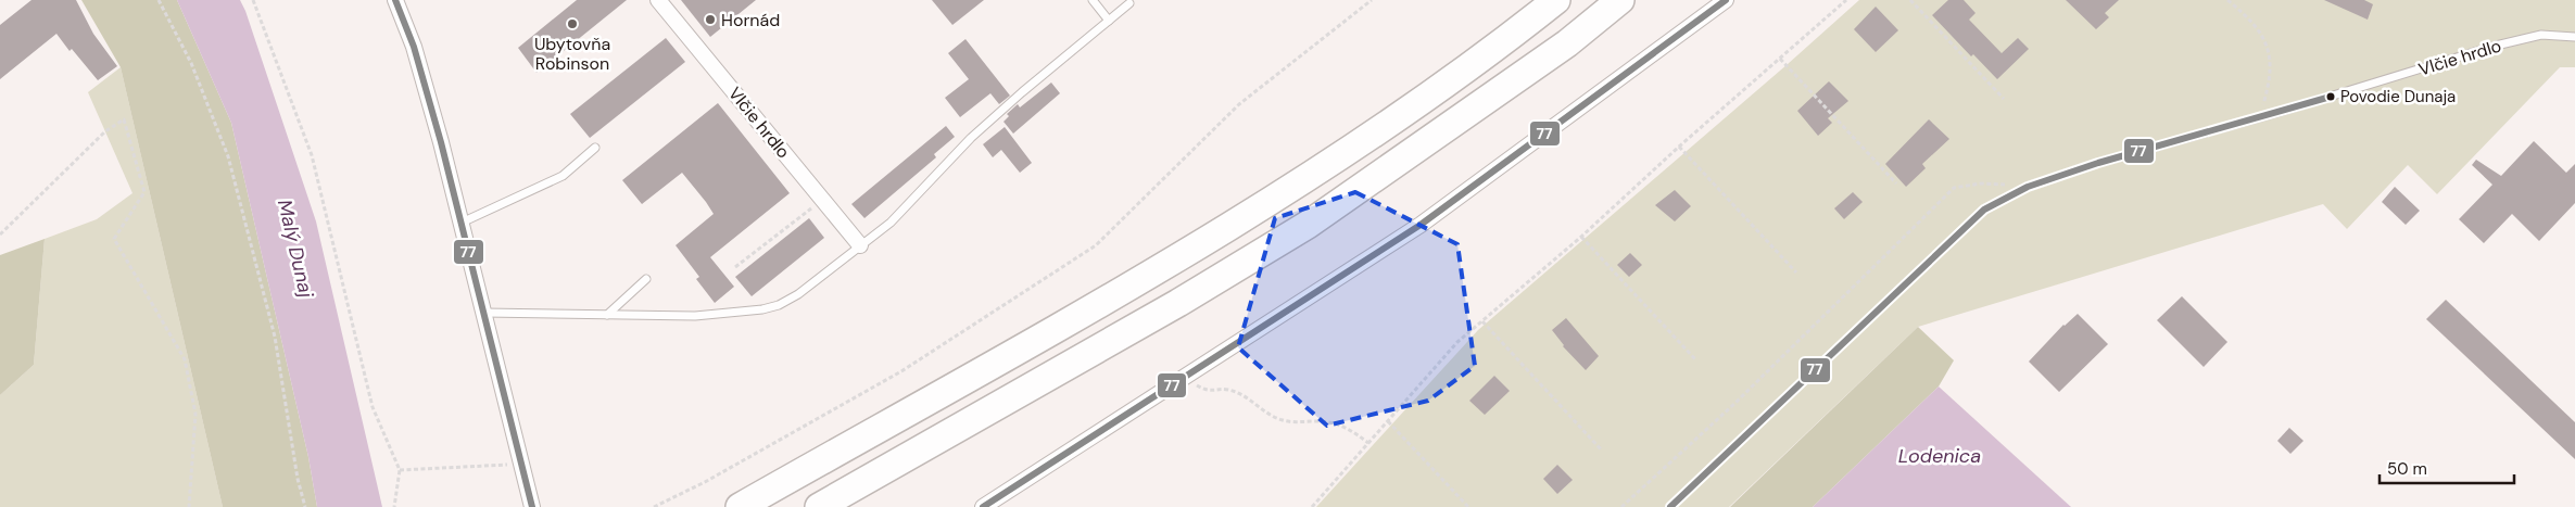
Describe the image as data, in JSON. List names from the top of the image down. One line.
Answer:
{"streets":{"street":["Vlčie hrdlo"]},"water":["Malý Dunaj","Lodenica"],"places":["Hornád","Ubytovňa Robinson","Povodie Dunaja"],"lines":["transit line 77"],"scale_bar":"50 m"}
